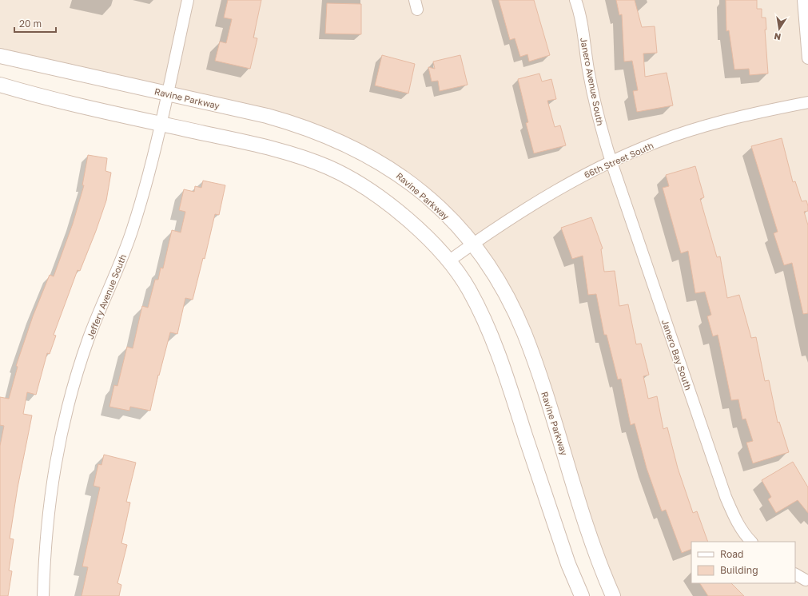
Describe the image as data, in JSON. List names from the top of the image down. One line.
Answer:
{"streets":{"street":["Janero Avenue South","Ravine Parkway","66th Street South","Jeffery Avenue South","Janero Bay South"]},"crossings":[["Janero Avenue South","66th Street South"],["Janero Avenue South","Janero Bay South"],["Ravine Parkway","66th Street South"],["Ravine Parkway","Jeffery Avenue South"],["66th Street South","Janero Bay South"]],"legend":["Road","Building"],"scale_bar":"20 m","north":"bottom"}
